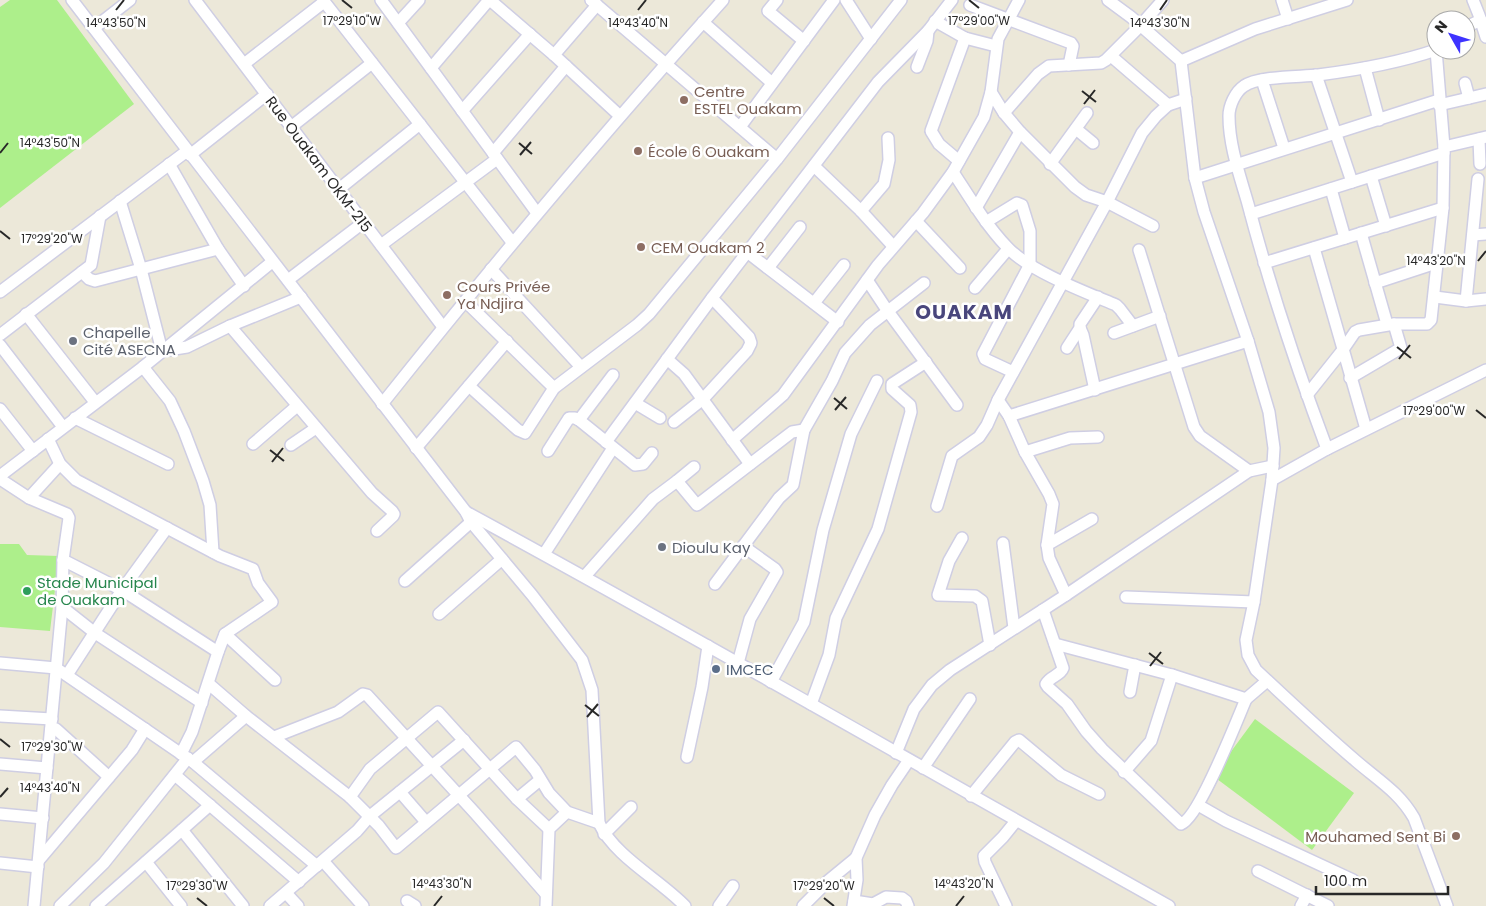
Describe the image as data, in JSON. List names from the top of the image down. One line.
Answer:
{"streets":{"street":["Rue Ouakam OKM-215"]},"districts":["OUAKAM"],"places":["Centre ESTEL Ouakam","École 6 Ouakam","CEM Ouakam 2","Cours Privée Ya Ndjira","Chapelle Cité ASECNA","Dioulu Kay","Stade Municipal de Ouakam","IMCEC","Mouhamed Sent Bi"],"scale_bar":"100 m","north":"top left","coordinates":["17°29'10\"W","17°29'00\"W","14°43'50\"N","14°43'40\"N","14°43'30\"N","17°29'20\"W","14°43'20\"N","17°29'30\"W"]}
